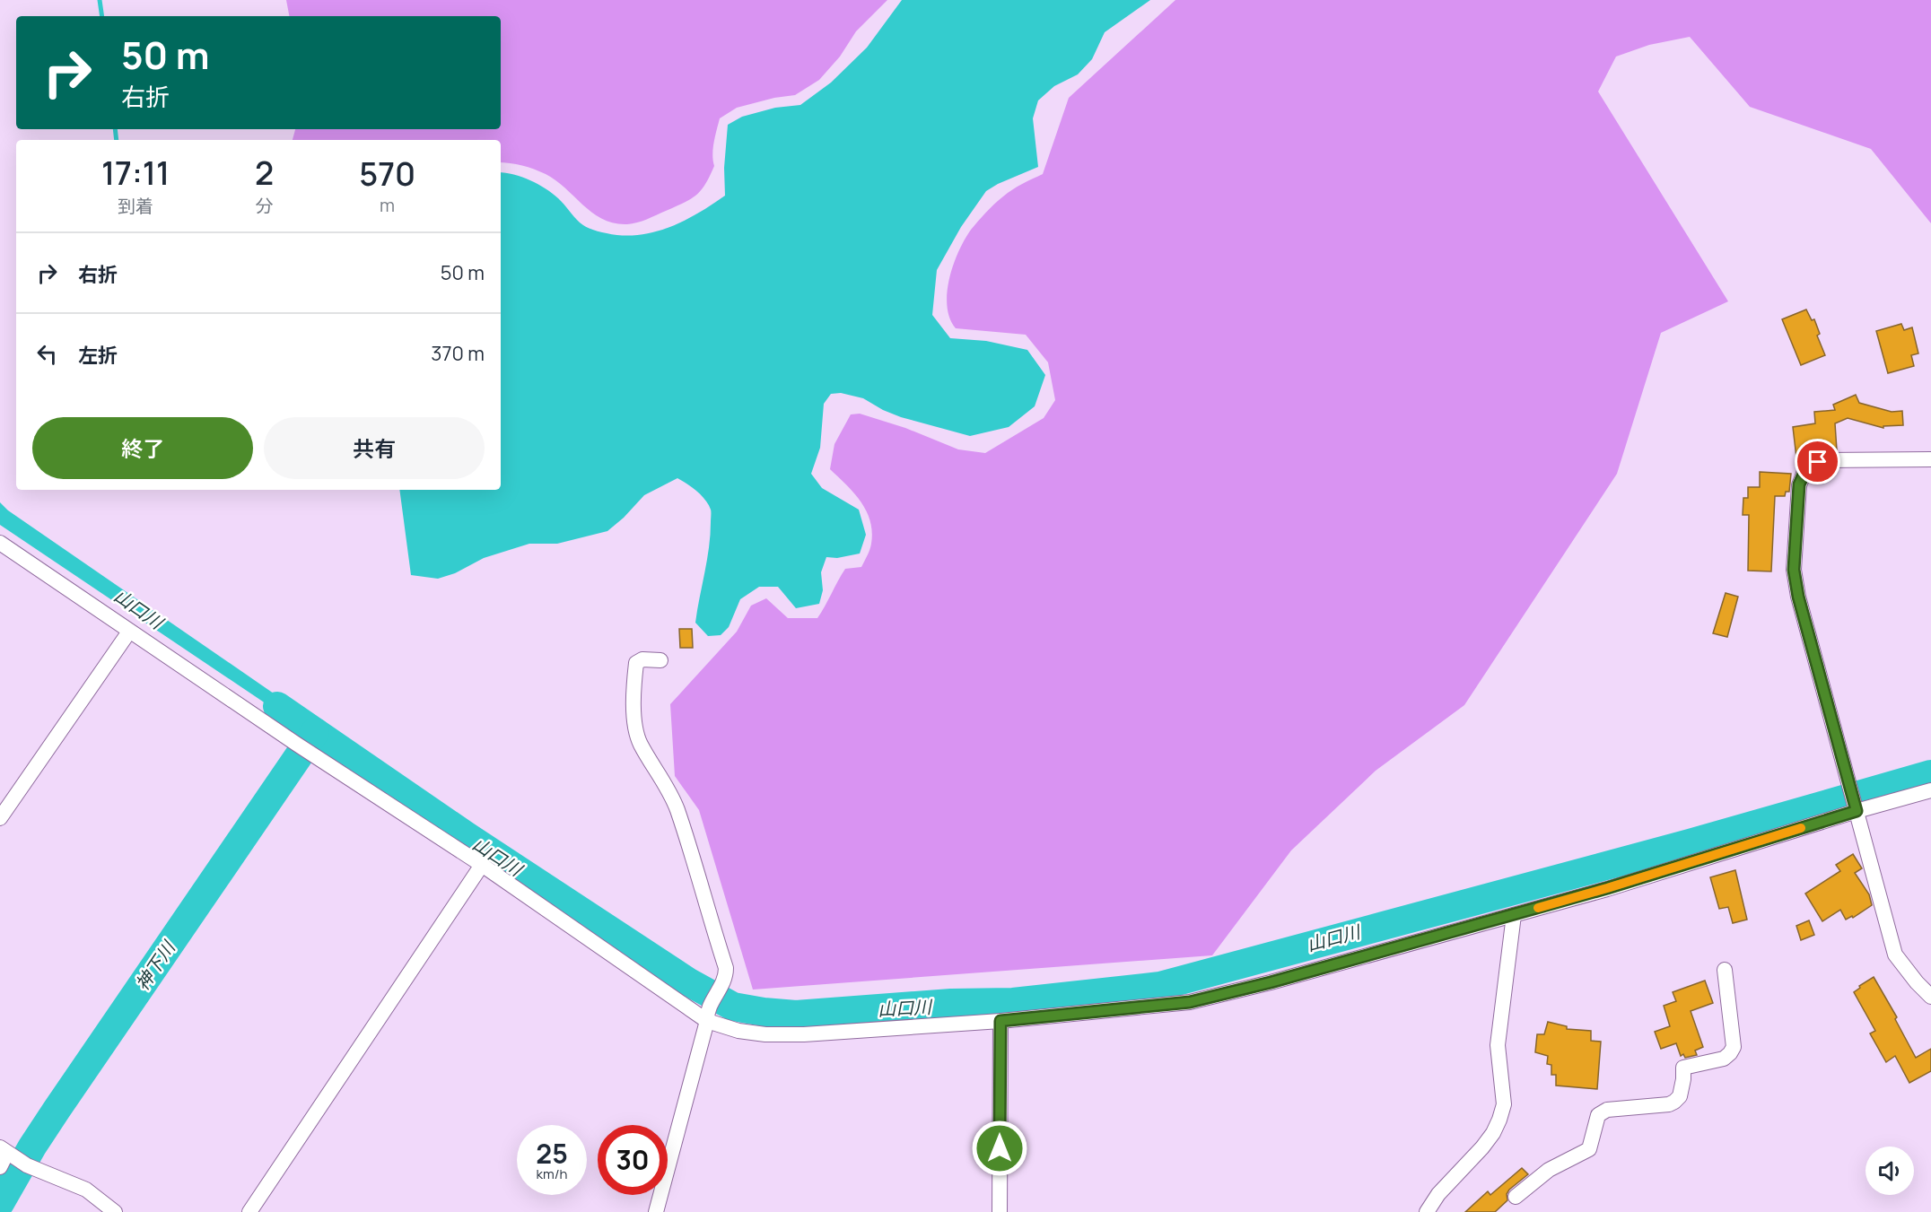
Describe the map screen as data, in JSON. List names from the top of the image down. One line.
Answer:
{"water":["山口川","神下川"],"page":{"turn":["50 m","右折"],"eta":["17:11","到着","2","分","570","m"],"list":[{"name":"右折","value":"50 m"},{"name":"左折","value":"370 m"}],"buttons":["終了","共有"],"speed":"25 km/h","limit":"30"}}
